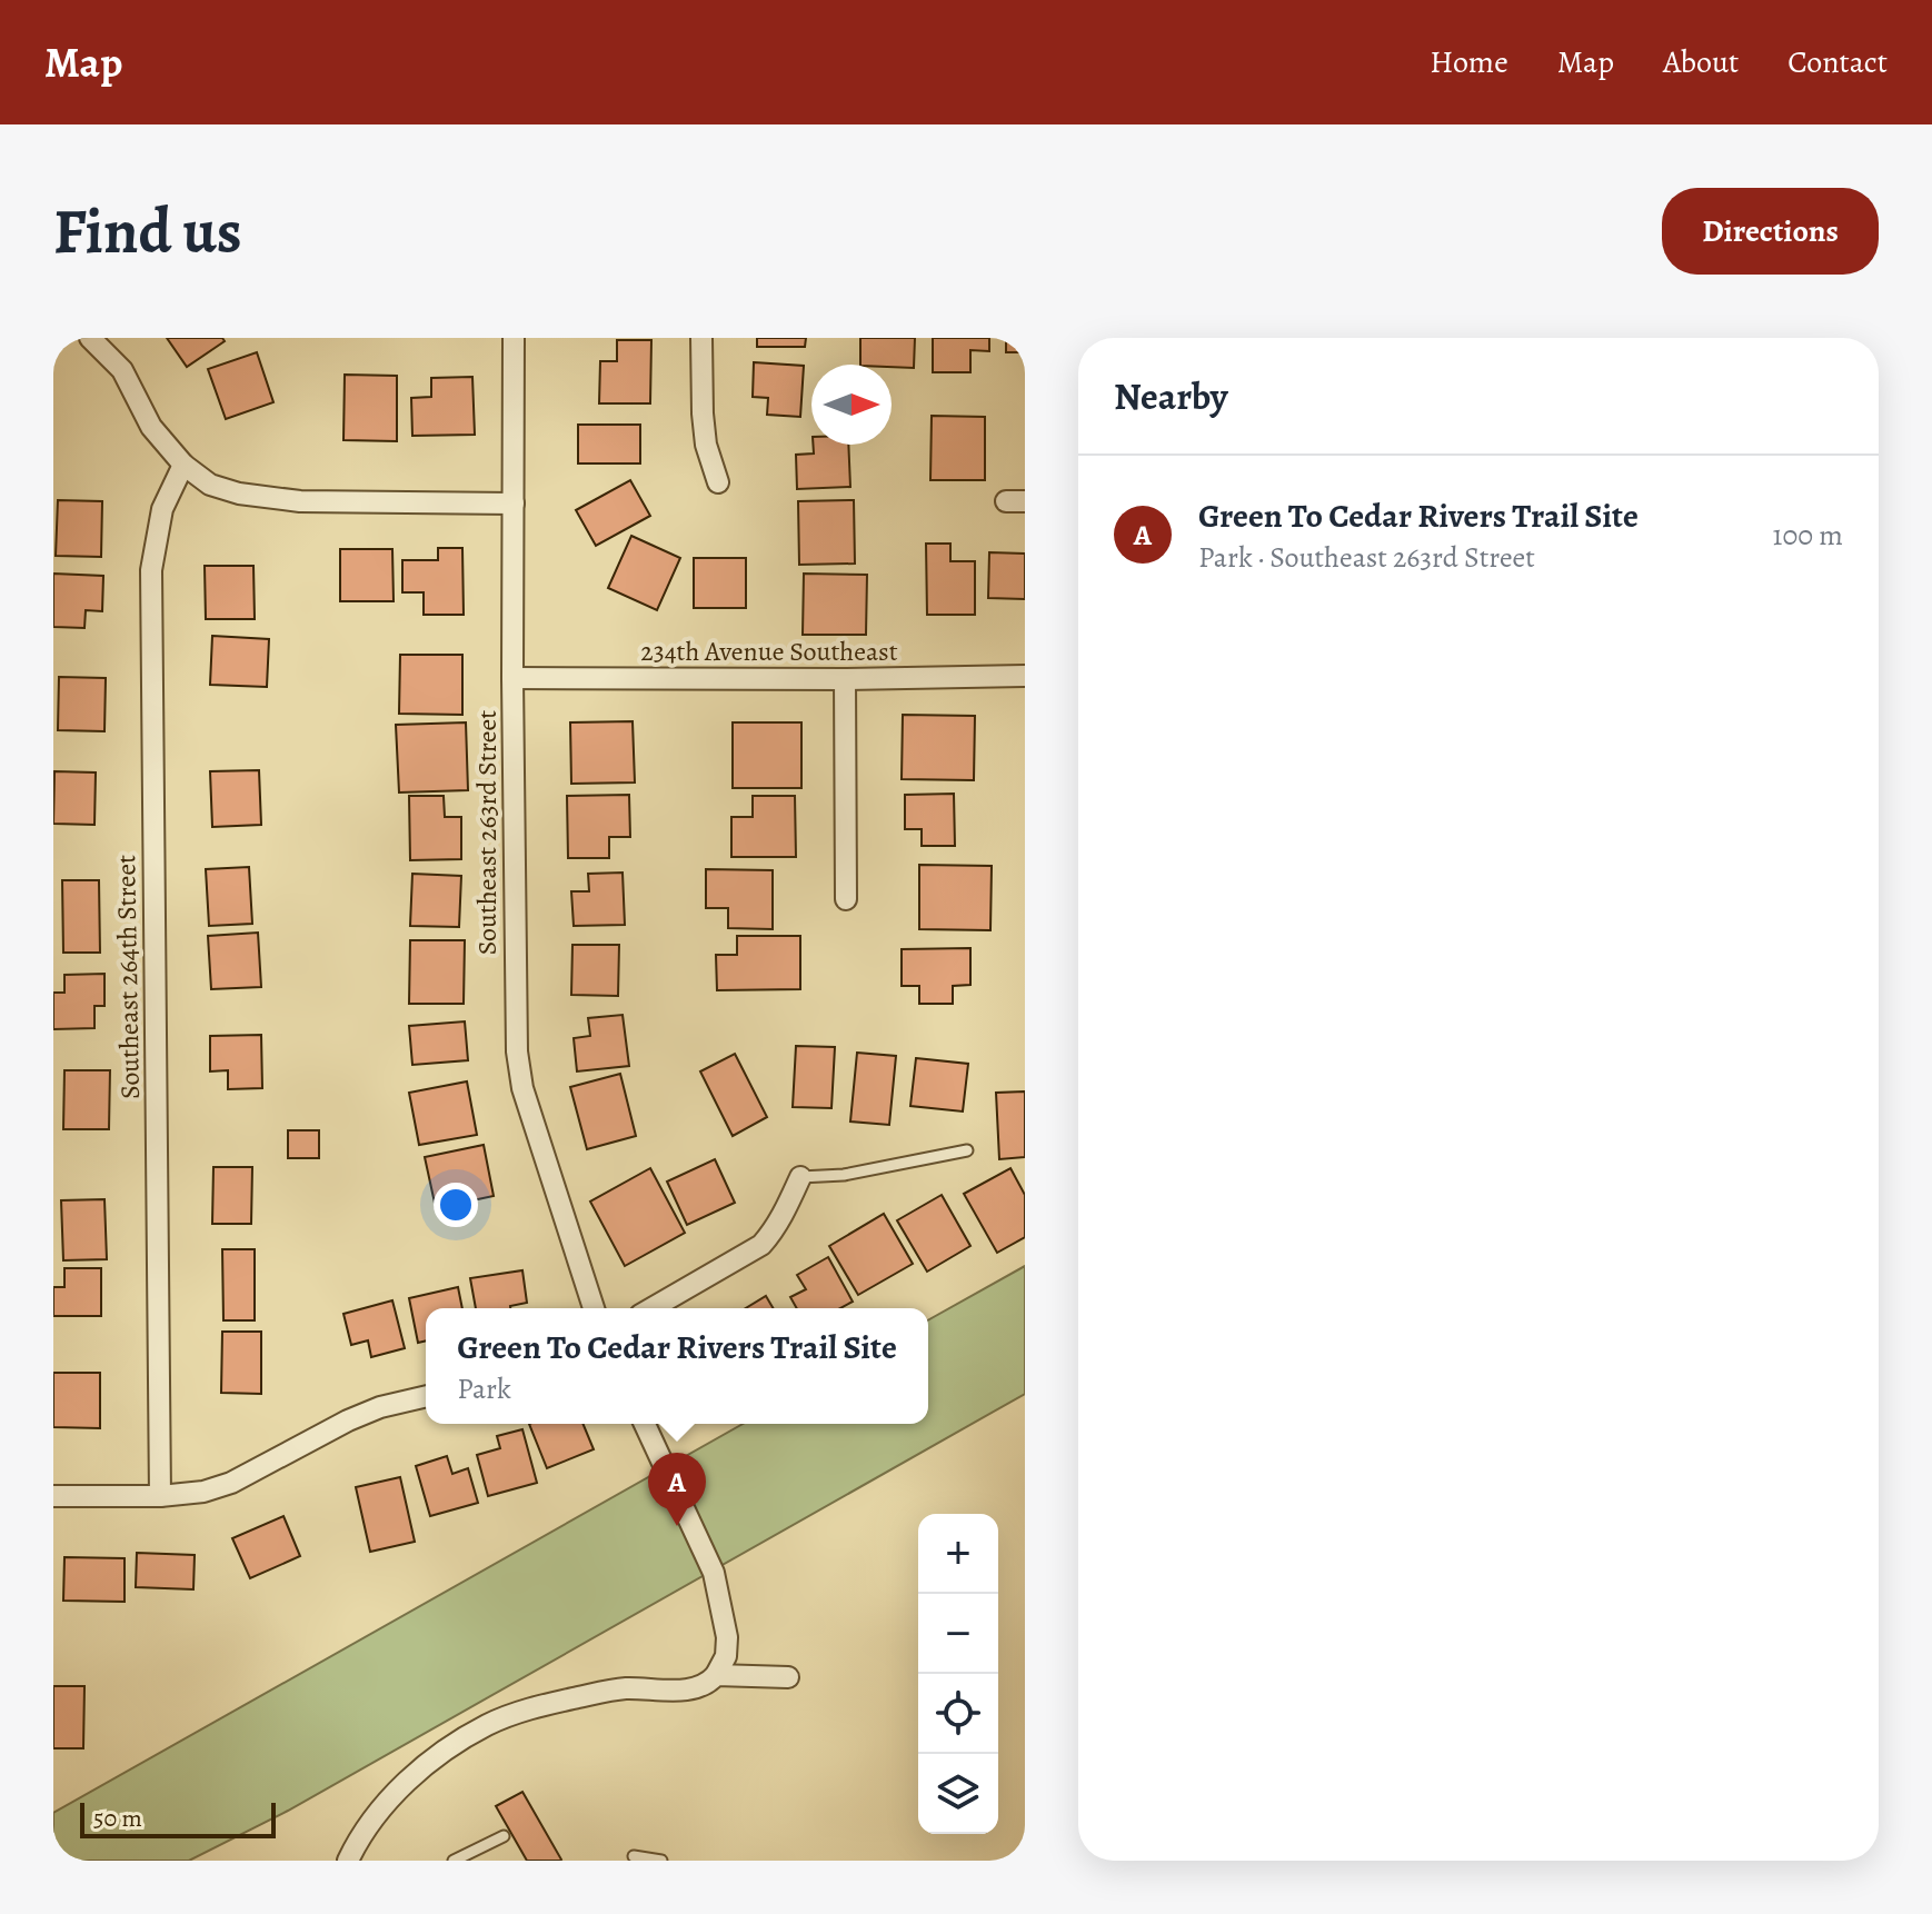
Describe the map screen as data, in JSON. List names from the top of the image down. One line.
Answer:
{"streets":{"street":["234th Avenue Southeast","Southeast 263rd Street","Southeast 264th Street"]},"crossings":[["234th Avenue Southeast","Southeast 263rd Street"]],"scale_bar":"50 m","north":"right","page":{"header":"Map","nav":["Home","Map","About","Contact"],"buttons":"Directions","title":"Find us","heading":"Nearby","list":[{"mark":"A","name":"Green To Cedar Rivers Trail Site","note":"Park · Southeast 263rd Street","value":"100 m"}],"popup":["Green To Cedar Rivers Trail Site","Park"],"pins":"A","map_buttons":["+","−"],"scale":"50 m"}}
